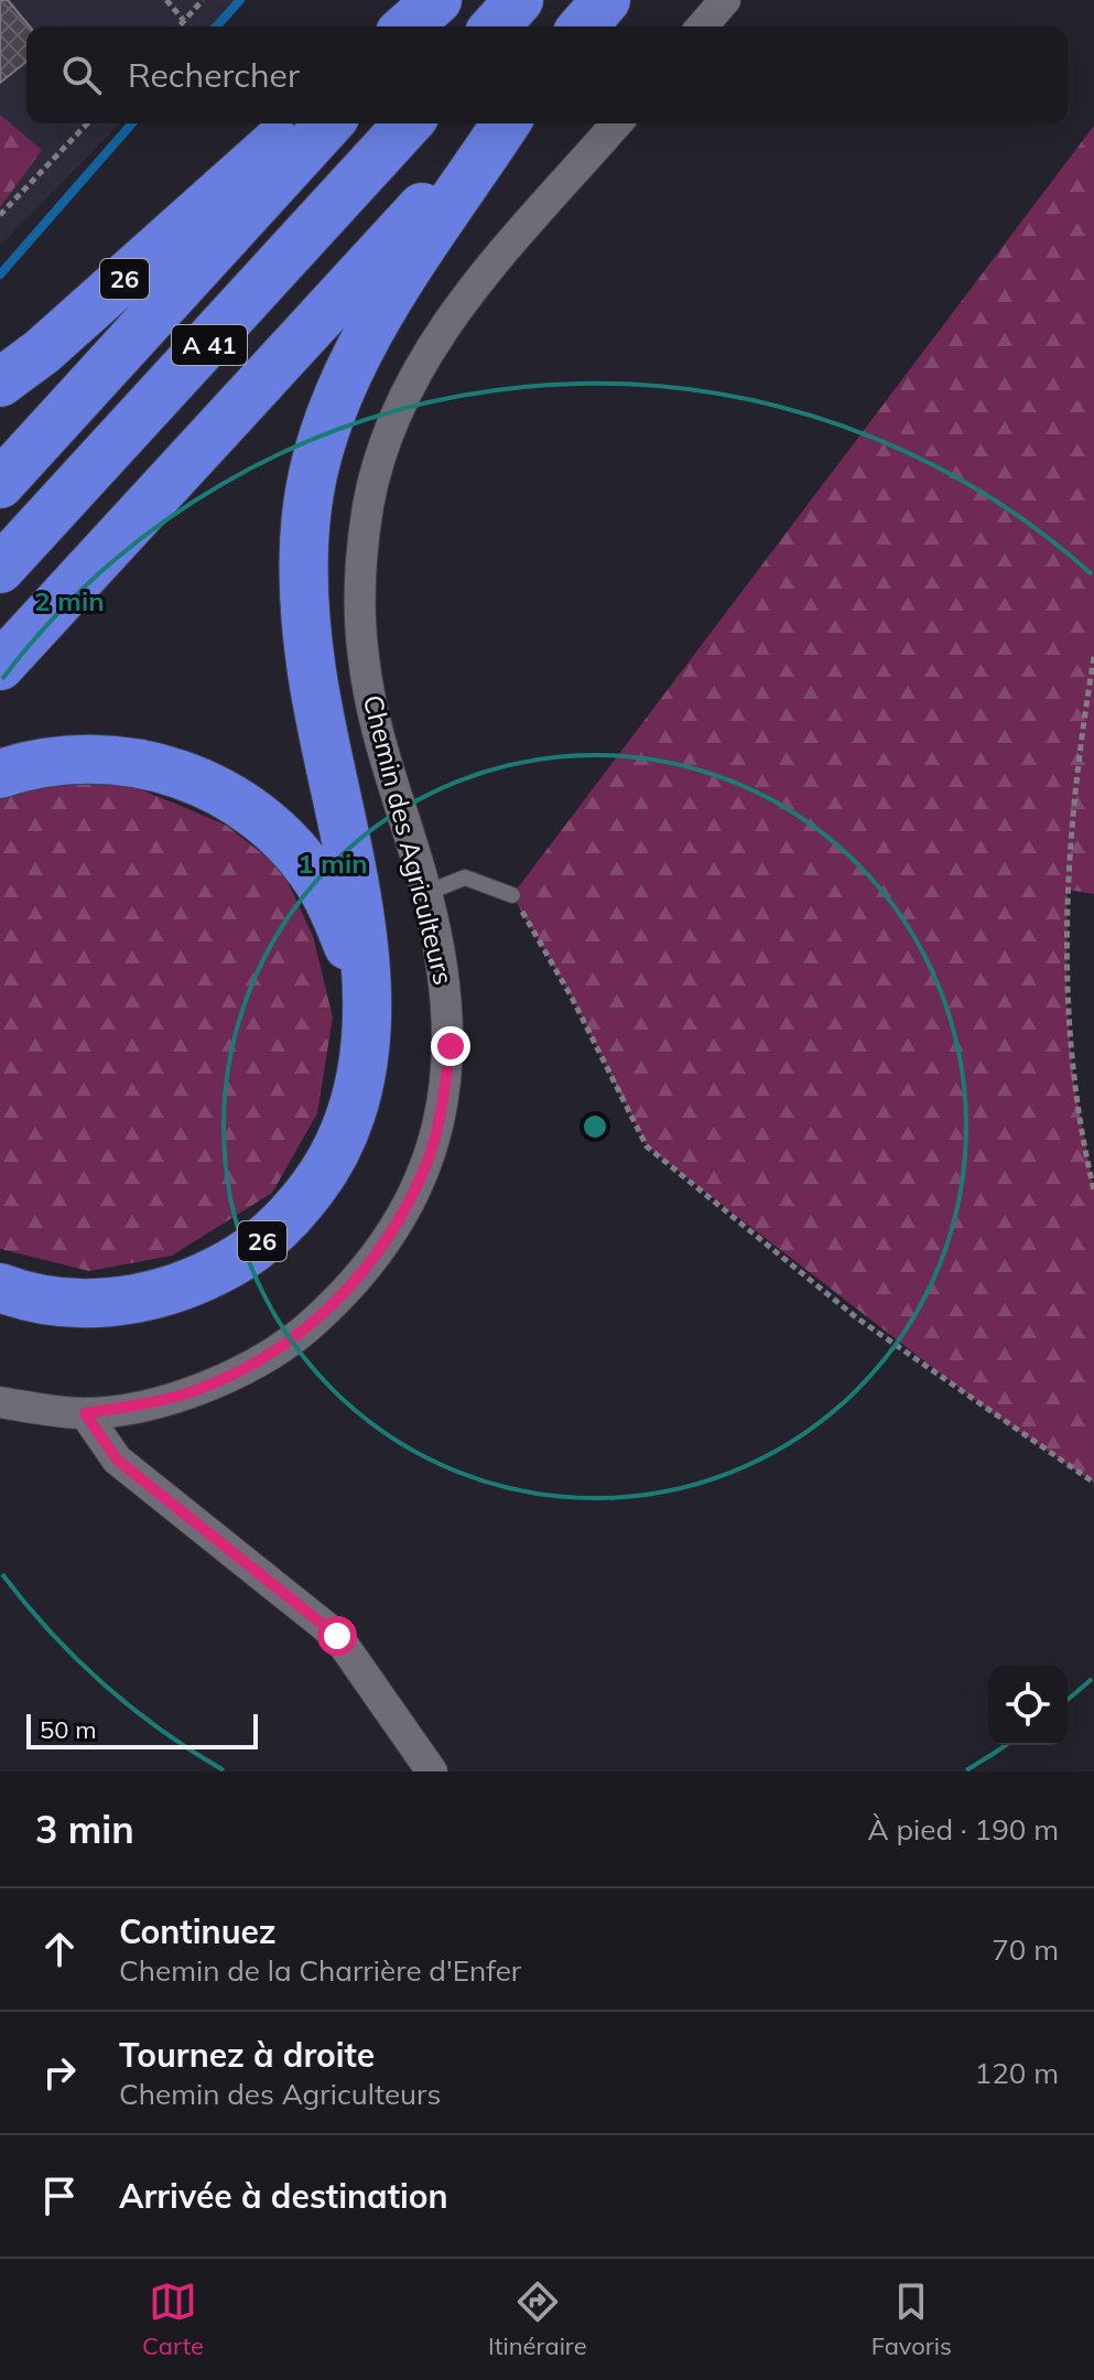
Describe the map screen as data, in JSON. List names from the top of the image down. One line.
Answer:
{"streets":{"highway":["26","A 41"],"street":["Chemin des Agriculteurs"]},"scale_bar":"50 m","page":{"search":"Rechercher","scale":"50 m","heading":["3 min","À pied · 190 m"],"list":[["Continuez","Chemin de la Charrière d'Enfer","70 m"],["Tournez à droite","Chemin des Agriculteurs","120 m"],"Arrivée à destination"],"nav":["Carte","Itinéraire","Favoris"]},"rings":["2 min","1 min"]}
